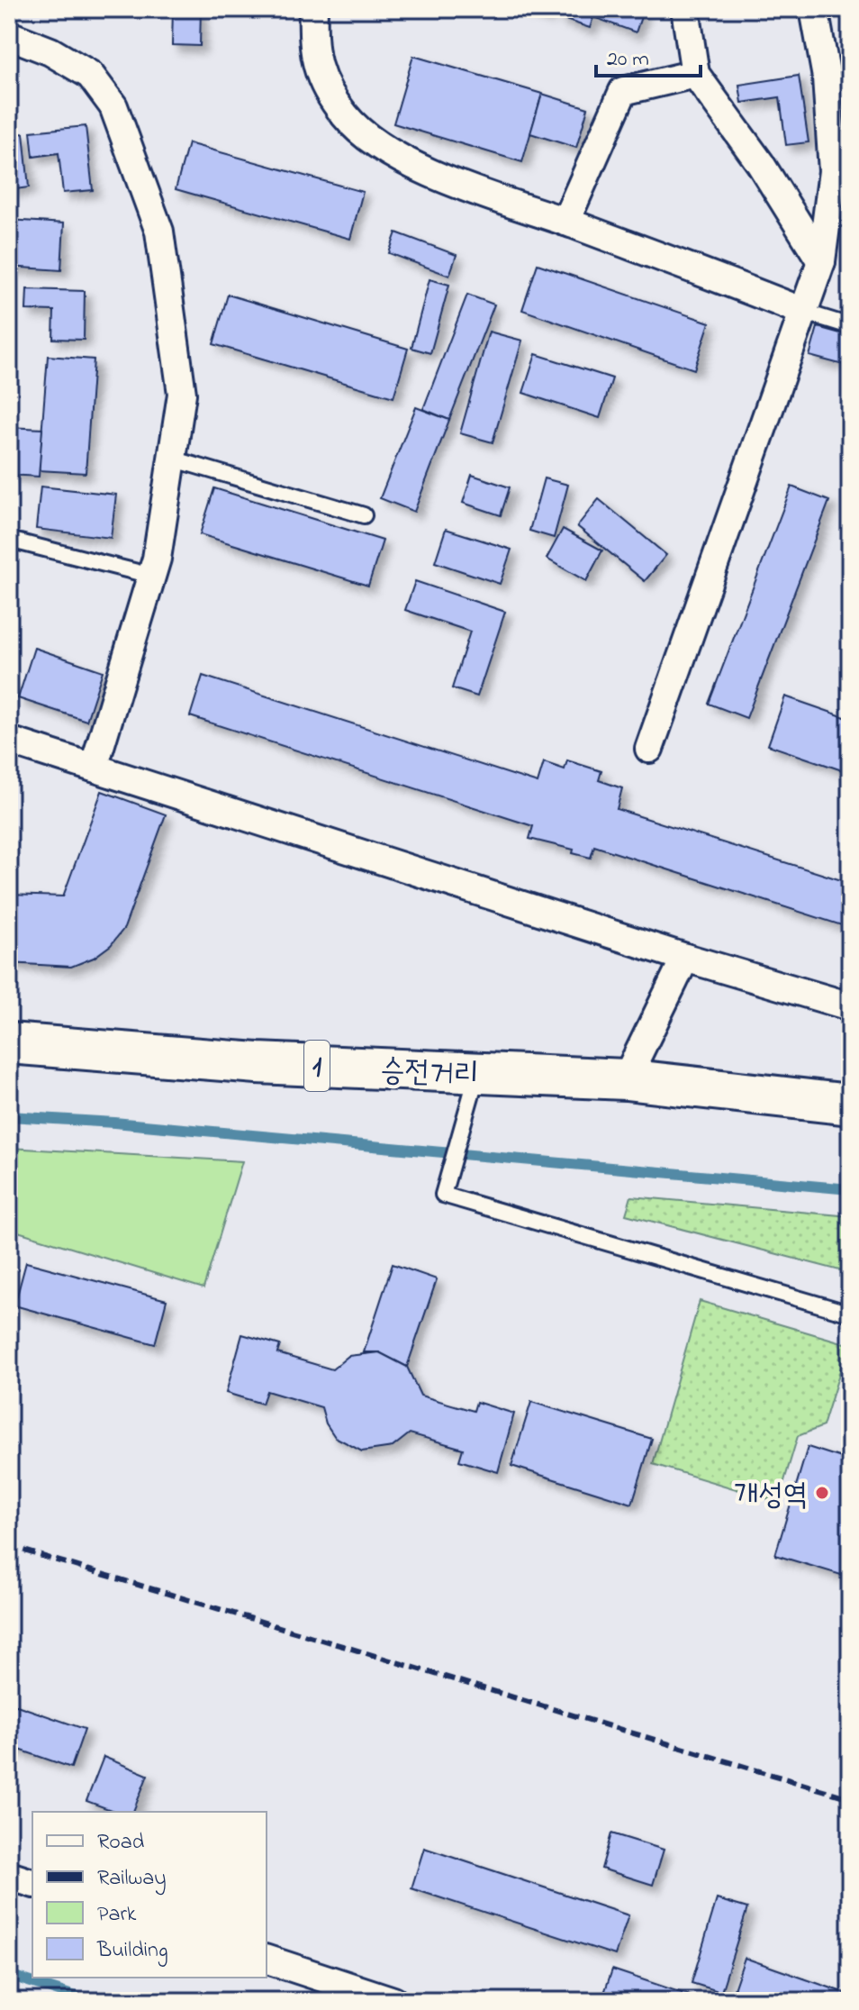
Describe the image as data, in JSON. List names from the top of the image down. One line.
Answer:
{"streets":{"main road":["1","승전거리"]},"places":["개성역"],"legend":["Road","Railway","Park","Building"],"scale_bar":"20 m"}
